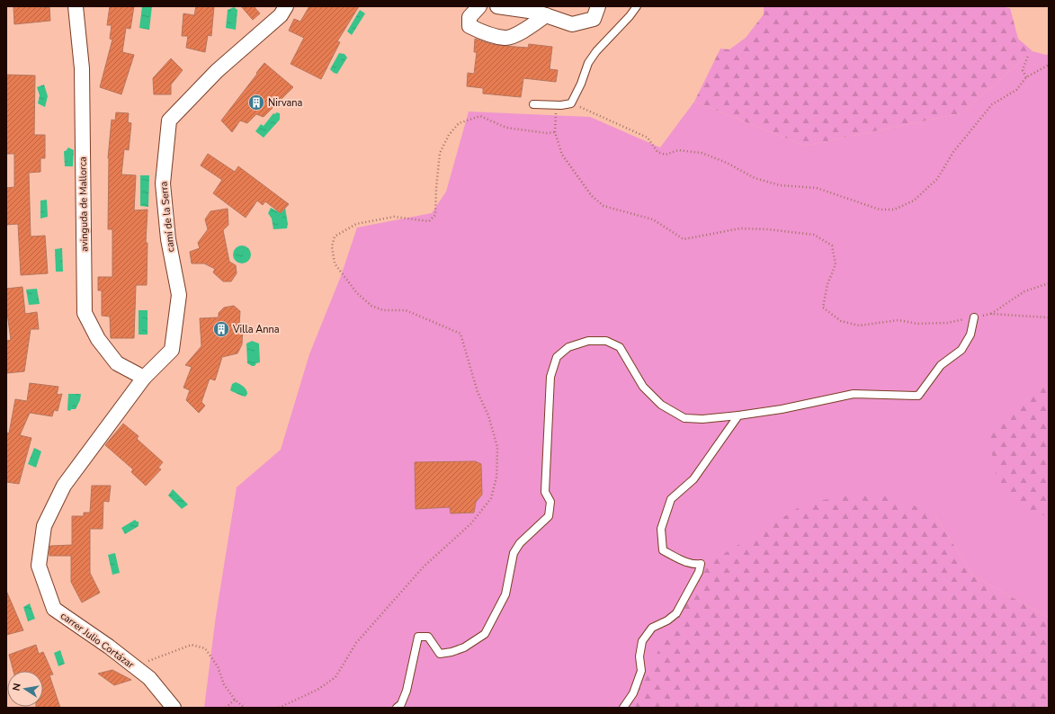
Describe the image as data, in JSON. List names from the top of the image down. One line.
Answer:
{"streets":{"street":["avinguda de Mallorca","camí de la Serra","carrer Julio Cortázar"]},"crossings":[["avinguda de Mallorca","camí de la Serra"],["avinguda de Mallorca","carrer Julio Cortázar"],["camí de la Serra","carrer Julio Cortázar"]],"places":{"building":["Nirvana","Villa Anna"]},"north":"left"}
